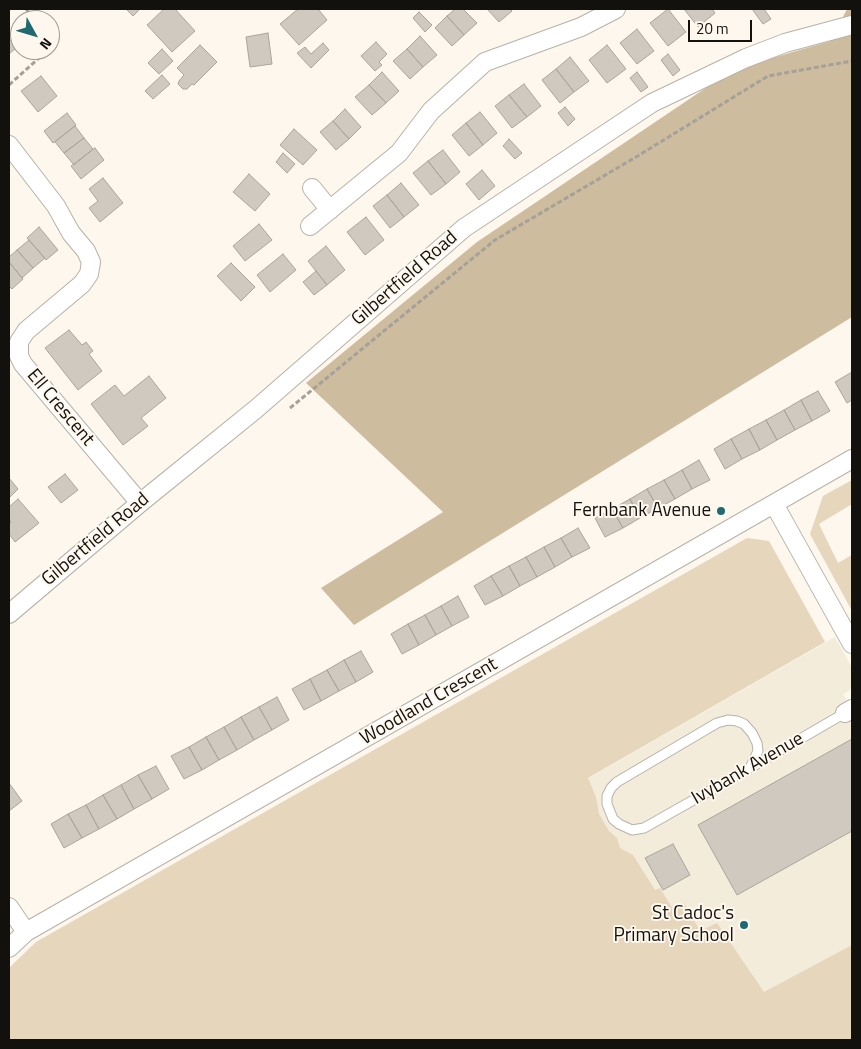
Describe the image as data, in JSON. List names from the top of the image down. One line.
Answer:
{"streets":{"street":["Gilbertfield Road","Ell Crescent","Woodland Crescent"],"lane":["Ivybank Avenue"]},"crossings":[["Gilbertfield Road","Ell Crescent"]],"places":["Fernbank Avenue","St Cadoc's Primary School"],"scale_bar":"20 m","north":"bottom right"}
